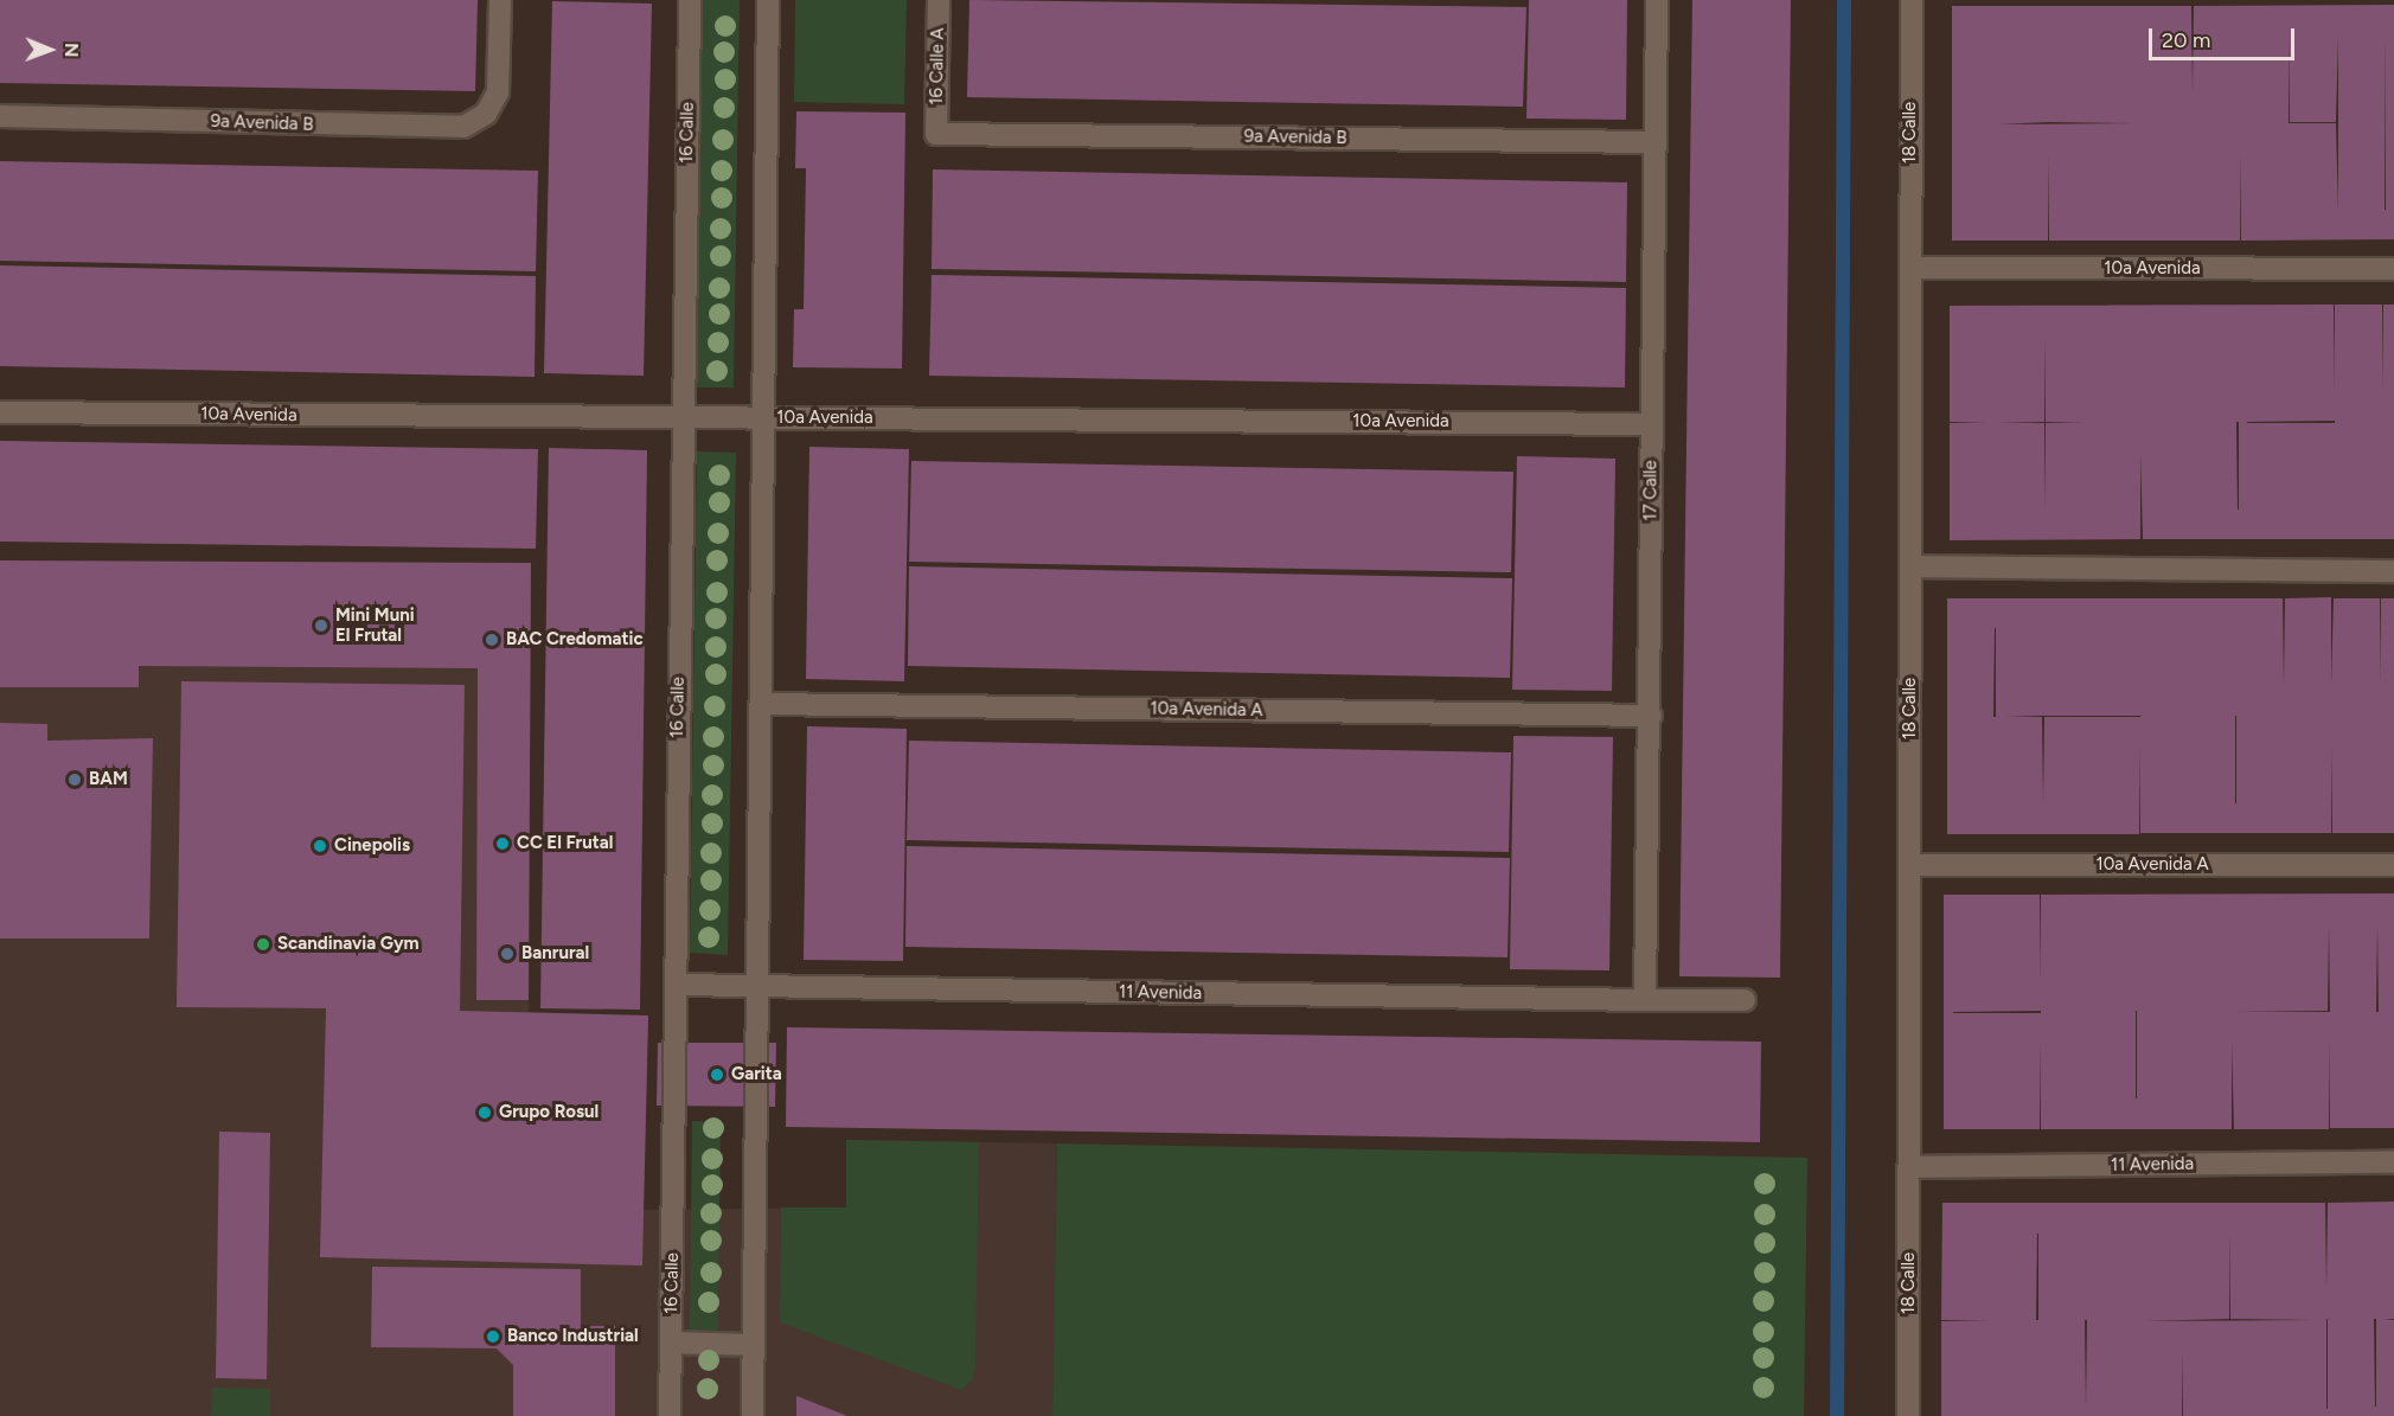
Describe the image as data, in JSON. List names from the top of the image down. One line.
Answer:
{"streets":{"street":["16 Calle A","9a Avenida B","16 Calle","18 Calle","10a Avenida","17 Calle","10a Avenida A","11 Avenida"]},"crossings":[["16 Calle A","9a Avenida B"],["9a Avenida B","17 Calle"],["16 Calle","10a Avenida"],["16 Calle","11 Avenida"],["18 Calle","10a Avenida"],["18 Calle","10a Avenida A"],["18 Calle","11 Avenida"],["10a Avenida","17 Calle"],["17 Calle","10a Avenida A"],["17 Calle","11 Avenida"]],"places":["Mini Muni El Frutal","BAC Credomatic","BAM","CC El Frutal","Cinepolis","Scandinavia Gym","Banrural","Garita","Grupo Rosul","Banco Industrial"],"scale_bar":"20 m","north":"right"}
